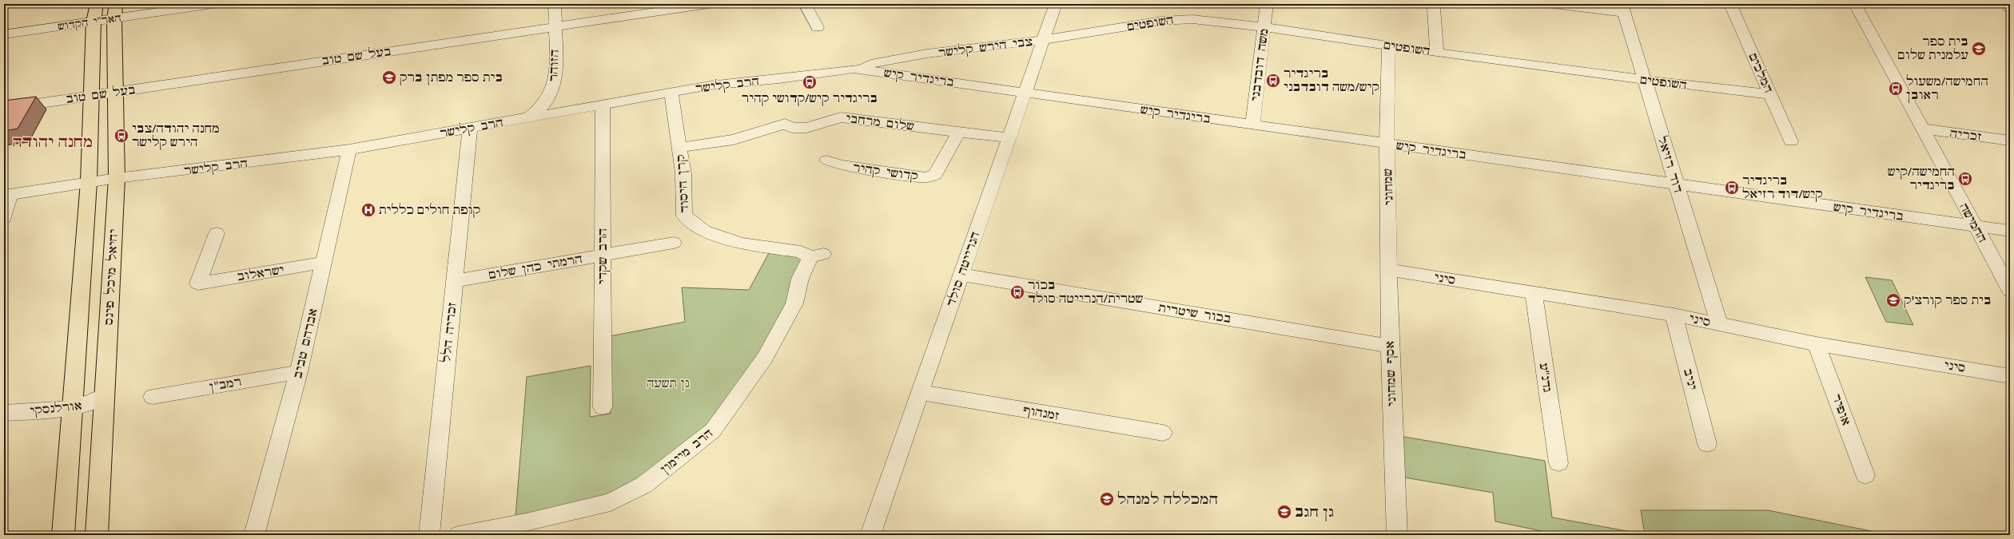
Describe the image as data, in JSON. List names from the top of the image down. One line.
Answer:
{"streets":{"main road":["יחיאל מיכל פינס"],"street":["האר\"י הקדוש","השופטים","צבי הירש קלישר","בעל שם טוב","משה דובדבני","הזוהר","המלכים","בריגדיר קיש","הרב קלישר","שלום מרחבי","זכריה","דוד רזיאל","קדושי קהיר","קרן היסוד","שמחוני","החמישה","הרב שקדי","הרמתי כהן שלום","הנרייטה סולד","ישראלוב","סיני","בכור שיטרית","זכריה הלל","אברהם טביב","אסף שמחוני","גדנ\"ע","יניב","רמב\"ן","אורלנסקי","אופיר","זמנהוף","הרב מיימון"]},"crossings":[["האר\"י הקדוש","יחיאל מיכל פינס"],["השופטים","צבי הירש קלישר"],["השופטים","משה דובדבני"],["השופטים","המלכים"],["השופטים","דוד רזיאל"],["השופטים","שמחוני"],["השופטים","הנרייטה סולד"],["צבי הירש קלישר","בריגדיר קיש"],["צבי הירש קלישר","הרב קלישר"],["צבי הירש קלישר","הנרייטה סולד"],["בעל שם טוב","הזוהר"],["בעל שם טוב","יחיאל מיכל פינס"],["משה דובדבני","בריגדיר קיש"],["הזוהר","הרב קלישר"],["בריגדיר קיש","הרב קלישר"],["בריגדיר קיש","דוד רזיאל"],["בריגדיר קיש","שמחוני"],["בריגדיר קיש","החמישה"],["בריגדיר קיש","הנרייטה סולד"],["הרב קלישר","קרן היסוד"],["הרב קלישר","הרב שקדי"],["הרב קלישר","יחיאל מיכל פינס"],["הרב קלישר","זכריה הלל"],["הרב קלישר","אברהם טביב"],["שלום מרחבי","קדושי קהיר"],["שלום מרחבי","קרן היסוד"],["שלום מרחבי","הנרייטה סולד"],["זכריה","החמישה"],["דוד רזיאל","סיני"],["קרן היסוד","הרב מיימון"],["שמחוני","אסף שמחוני"],["הרב שקדי","הרמתי כהן שלום"],["הרמתי כהן שלום","זכריה הלל"],["הנרייטה סולד","בכור שיטרית"],["הנרייטה סולד","זמנהוף"],["ישראלוב","אברהם טביב"],["יחיאל מיכל פינס","אורלנסקי"],["סיני","אסף שמחוני"],["סיני","גדנ\"ע"],["סיני","יניב"],["סיני","אופיר"],["בכור שיטרית","אסף שמחוני"],["אברהם טביב","רמב\"ן"]],"districts":["מחנה יהודה"],"parks":["גן תשעה"],"places":{"school or university":["בית ספר עלמנית שלום","בית ספר מפתן ברק","בית ספר קורצ'ק","המכללה למנהל","גן חגב"],"bus stop":["בריגדיר קיש/משה דובדבני","בריגדיר קיש/קדושי קהיר","החמישה/משעול ראובן","מחנה יהודה/צבי הירש קלישר","החמישה/קיש בריגדיר","בריגדיר קיש/דוד רזיאל","בכור שטרית/הנרייטה סולד"],"hospital":["קופת חולים כללית"]}}
